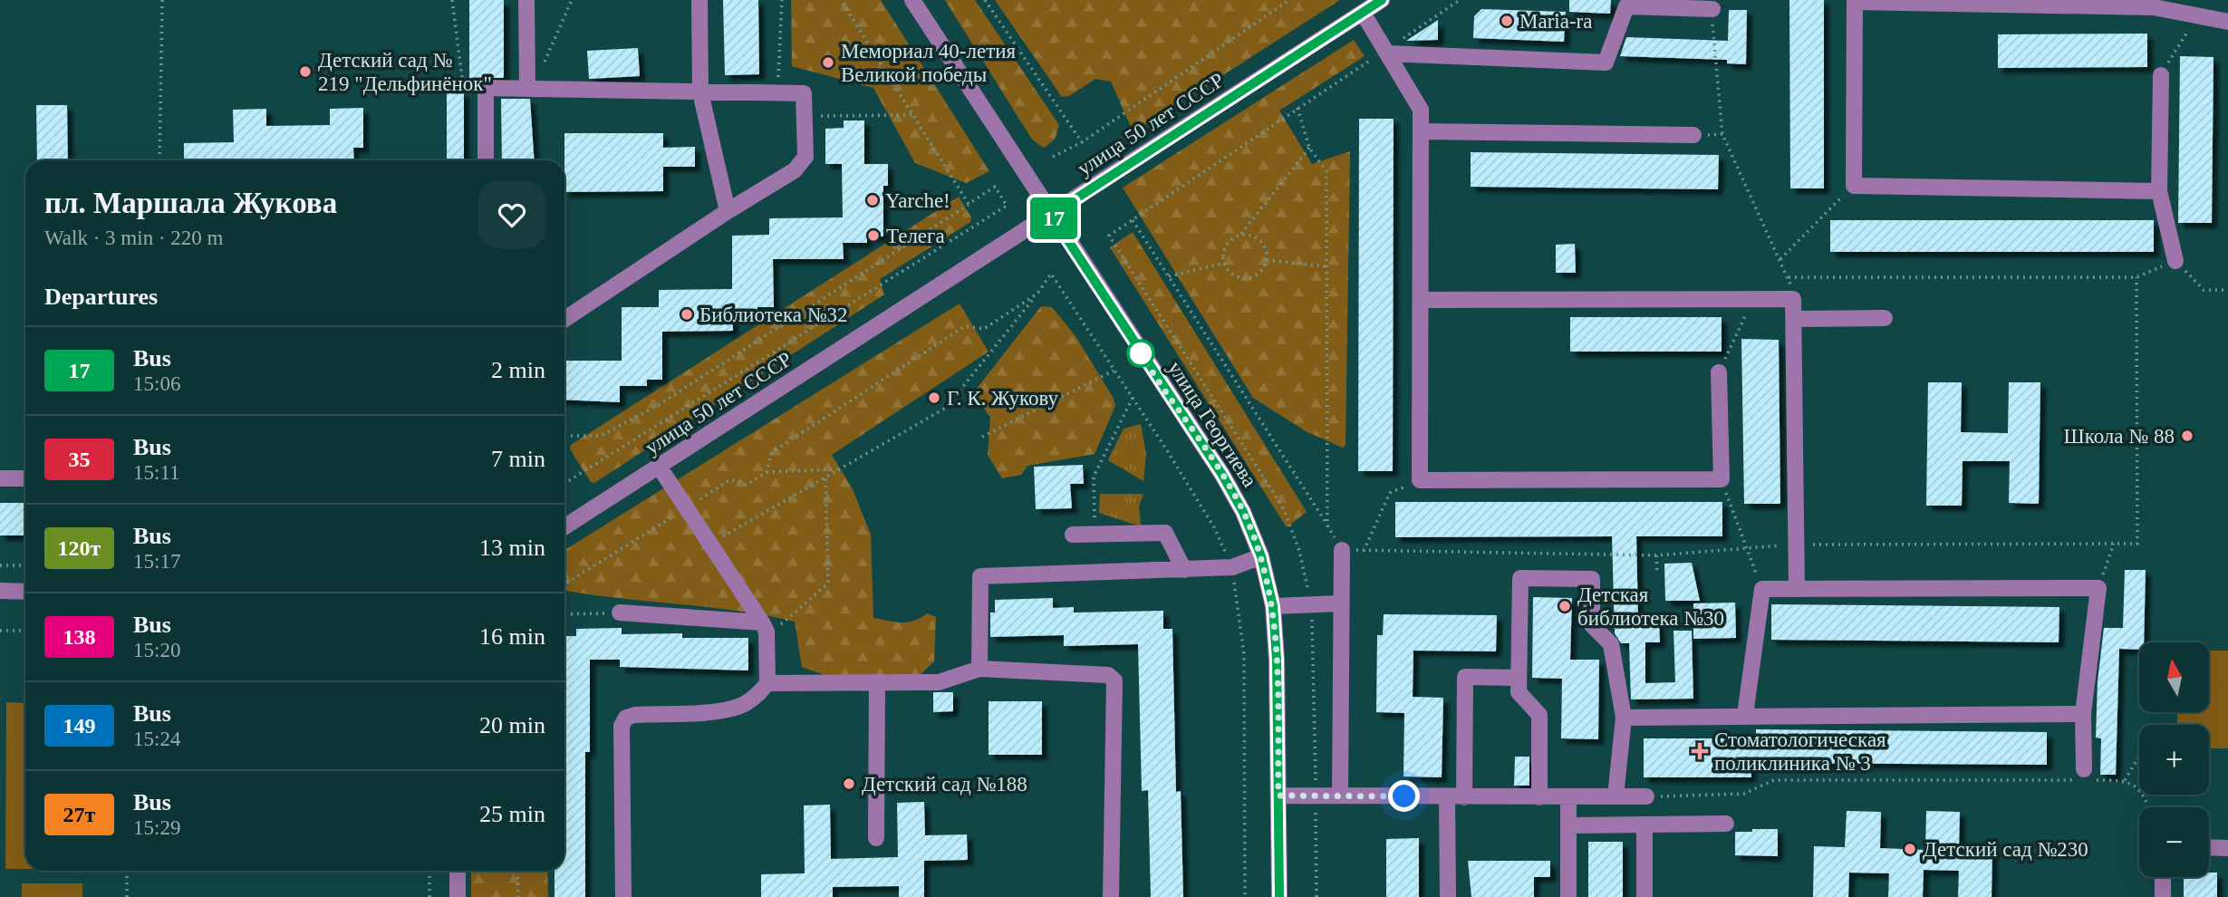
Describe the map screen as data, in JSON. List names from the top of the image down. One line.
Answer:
{"streets":{"street":["улица 50 лет СССР","улица Георгиева"]},"crossings":[["улица 50 лет СССР","улица Георгиева"]],"places":{"other":["Maria-ra","Мемориал 40-летия Великой победы","Детский сад № 219 \"Дельфинёнок\"","Yarche!","Телега","Библиотека №32","Г. К. Жукову","Школа № 88","Детская библиотека №30","Детский сад №188","Детский сад №230"],"health":["Стоматологическая поликлиника № 3"]},"lines":["bus line 17"],"north":"top","page":{"on_map":"17","heading":[["пл. Маршала Жукова","Walk · 3 min · 220 m"],"Departures"],"list":[{"mark":"17","name":"Bus","note":"15:06","value":"2 min"},{"mark":"35","name":"Bus","note":"15:11","value":"7 min"},{"mark":"120т","name":"Bus","note":"15:17","value":"13 min"},{"mark":"138","name":"Bus","note":"15:20","value":"16 min"},{"mark":"149","name":"Bus","note":"15:24","value":"20 min"},{"mark":"27т","name":"Bus","note":"15:29","value":"25 min"}],"map_buttons":["+","−"]}}
